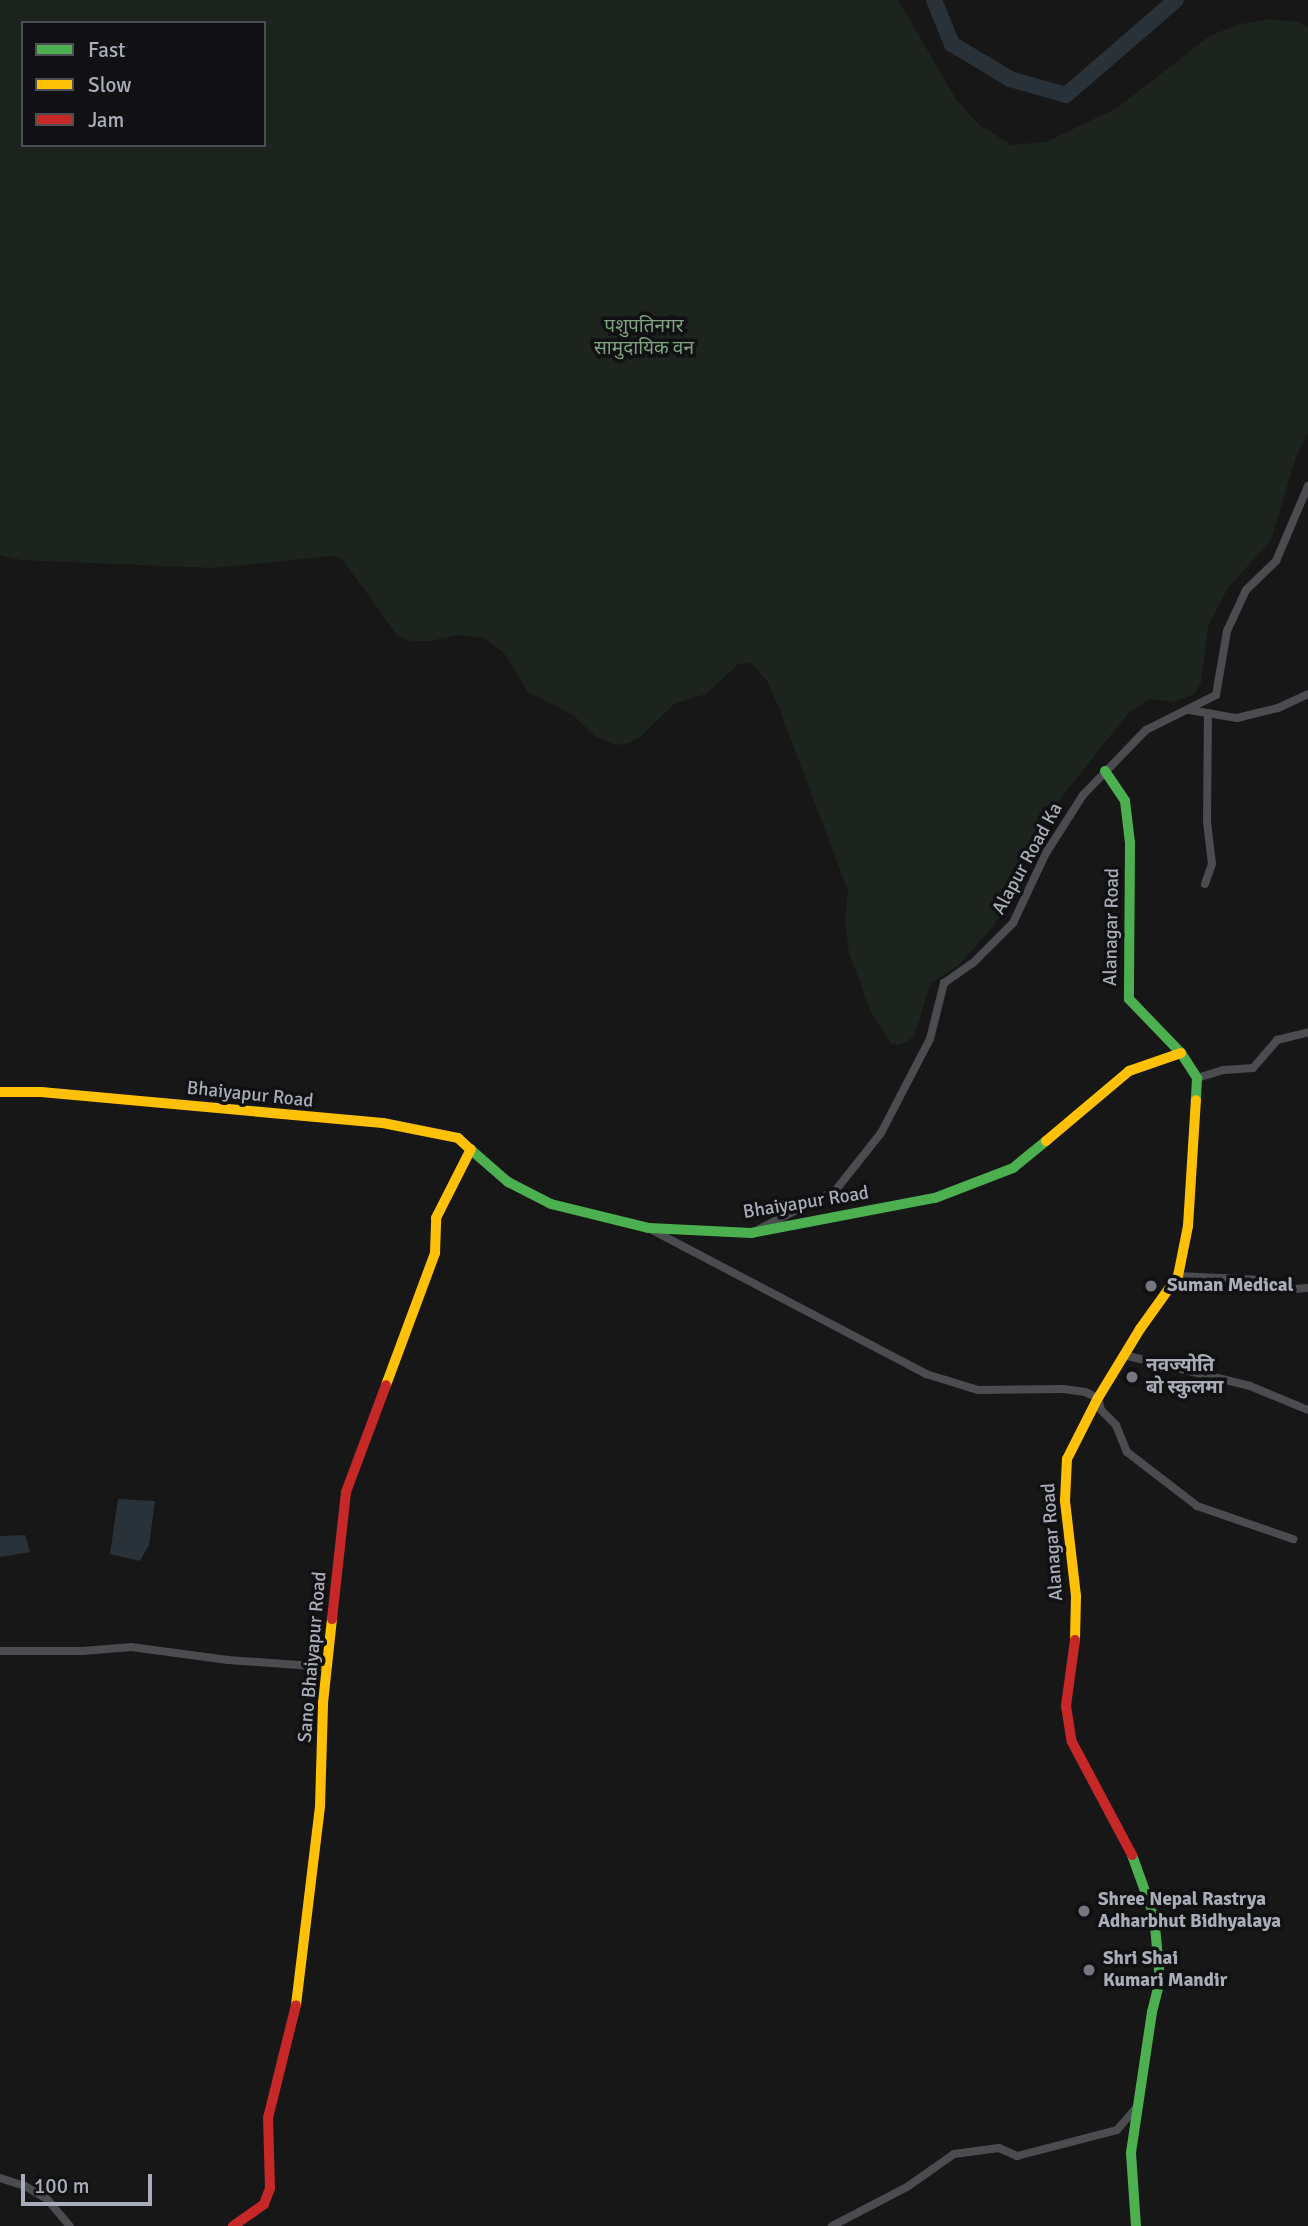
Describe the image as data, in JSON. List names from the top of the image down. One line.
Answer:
{"streets":{"street":["Alapur Road Ka","Alanagar Road","Bhaiyapur Road","Sano Bhaiyapur Road"]},"crossings":[["Alapur Road Ka","Alanagar Road"],["Alapur Road Ka","Bhaiyapur Road"],["Alanagar Road","Bhaiyapur Road"],["Bhaiyapur Road","Sano Bhaiyapur Road"]],"parks":["पशुपतिनगर सामुदायिक वन"],"places":["Suman Medical","नवज्याेति बाे स्कुलमा","Shree Nepal Rastrya Adharbhut Bidhyalaya","Shri Shai Kumari Mandir"],"legend":["Fast","Slow","Jam"],"scale_bar":"100 m"}
